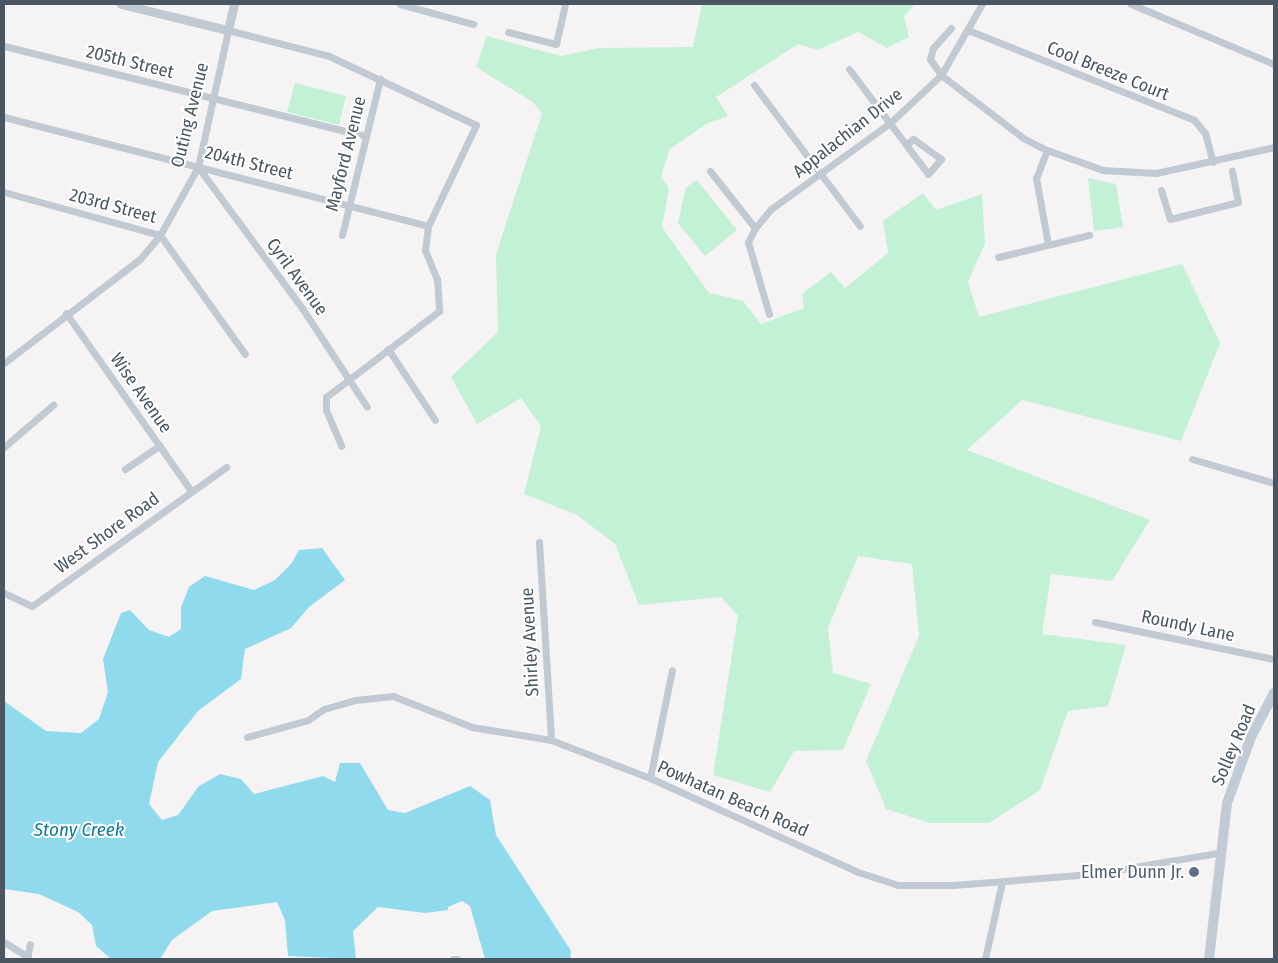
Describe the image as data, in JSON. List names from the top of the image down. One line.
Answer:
{"streets":{"main road":["Solley Road"],"street":["205th Street","Cool Breeze Court","Outing Avenue","Appalachian Drive","Mayford Avenue","204th Street","203rd Street","Cyril Avenue","Wise Avenue","West Shore Road","Roundy Lane","Shirley Avenue","Powhatan Beach Road"]},"crossings":[["205th Street","Outing Avenue"],["205th Street","Mayford Avenue"],["Cool Breeze Court","Appalachian Drive"],["Outing Avenue","204th Street"],["Outing Avenue","203rd Street"],["Outing Avenue","Cyril Avenue"],["Outing Avenue","Wise Avenue"],["Mayford Avenue","204th Street"],["204th Street","Cyril Avenue"],["Wise Avenue","West Shore Road"],["Shirley Avenue","Powhatan Beach Road"],["Solley Road","Powhatan Beach Road"]],"water":["Stony Creek"],"places":["Elmer Dunn Jr."]}
